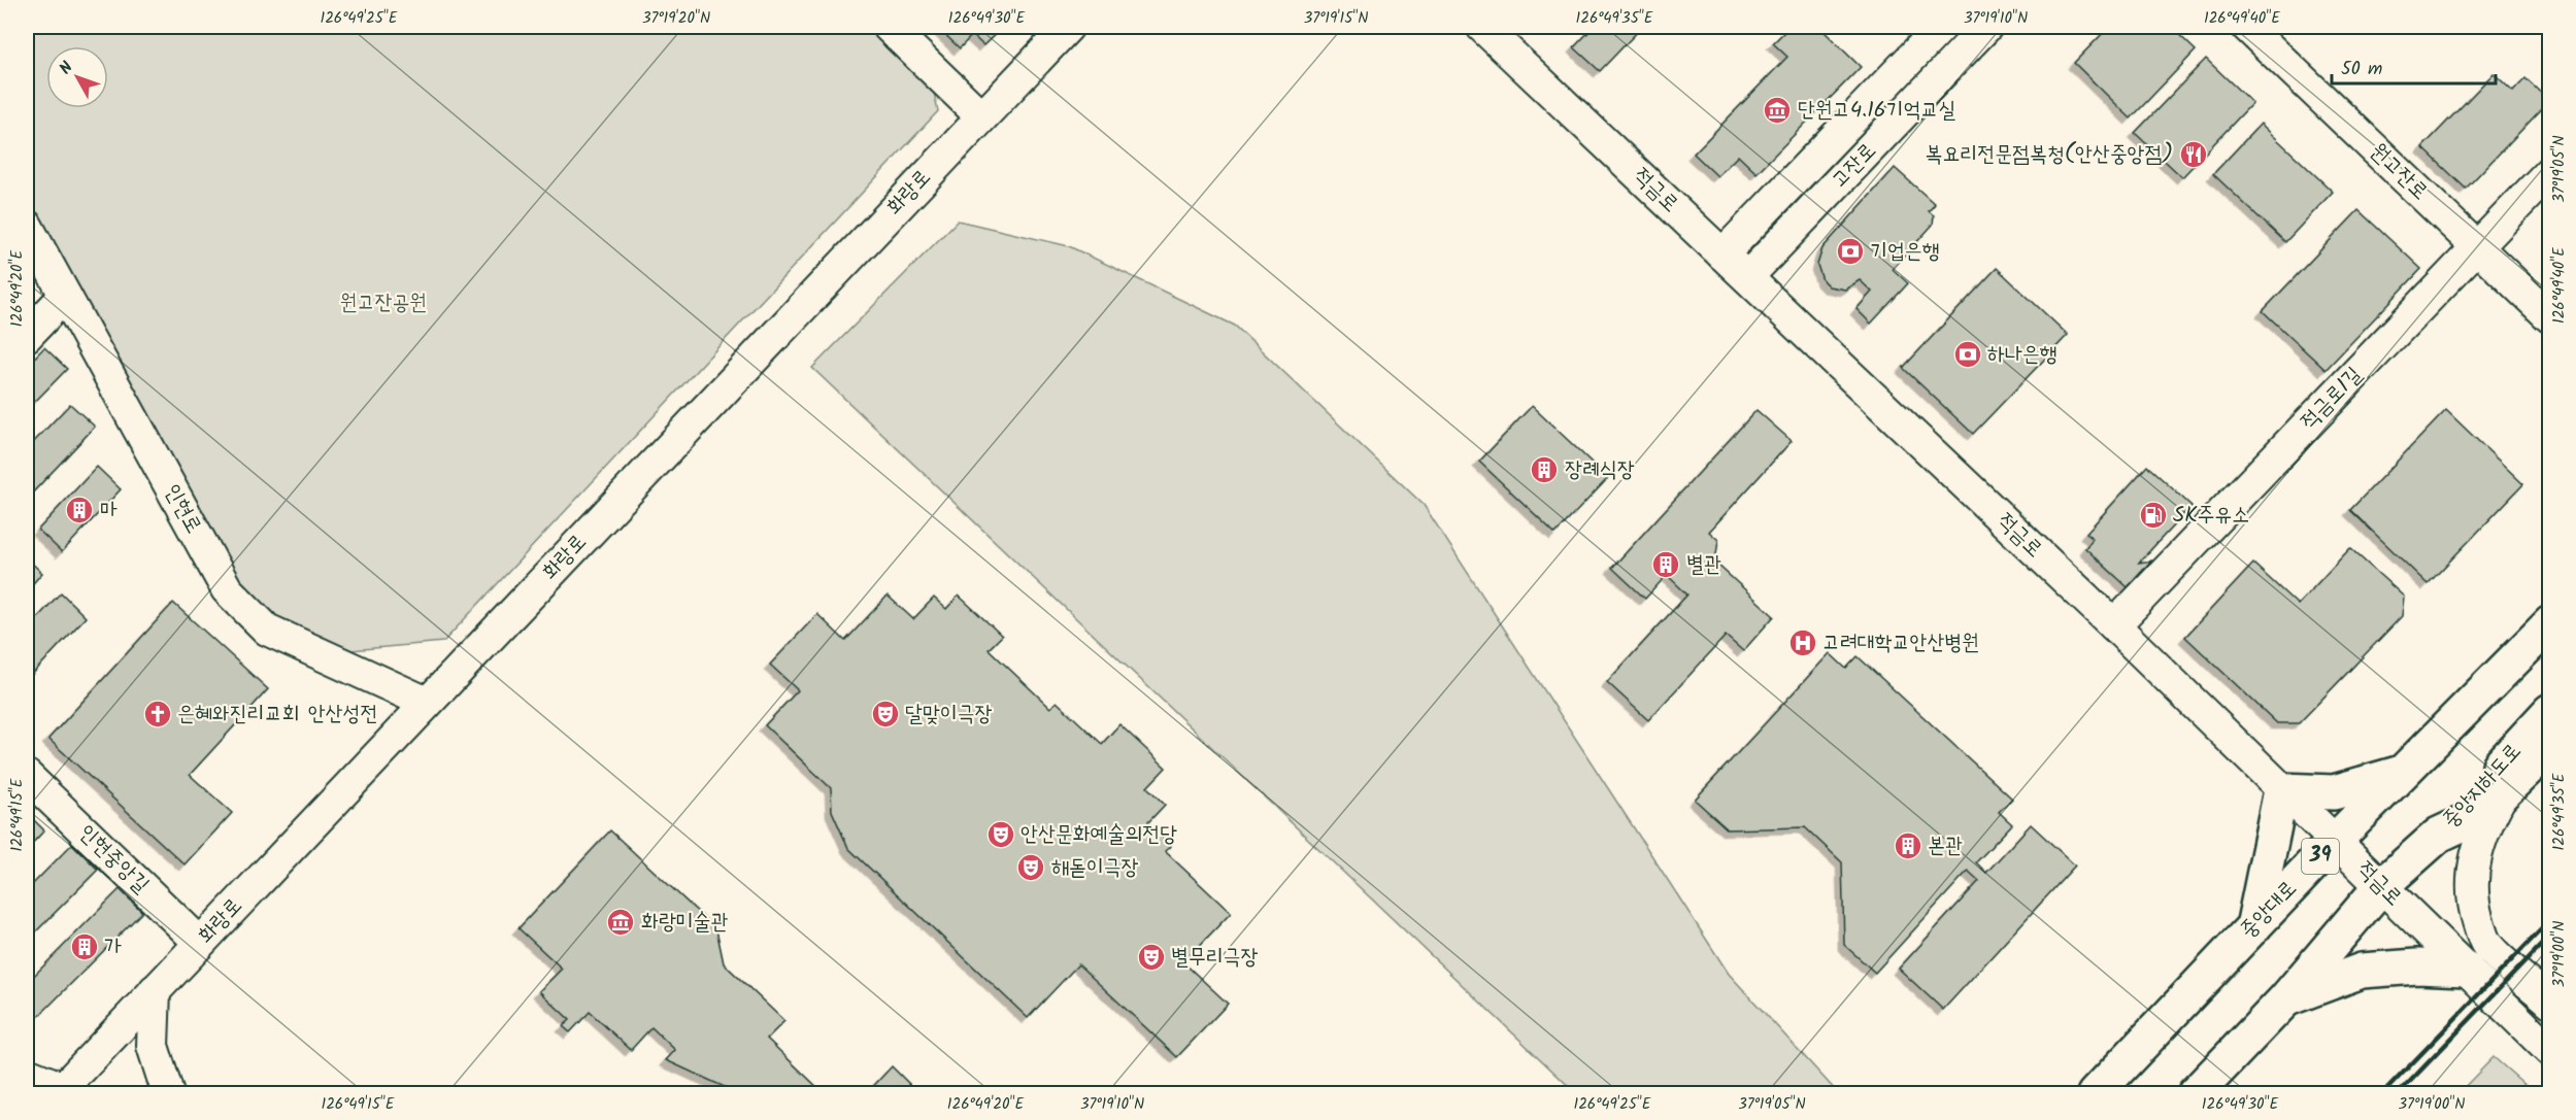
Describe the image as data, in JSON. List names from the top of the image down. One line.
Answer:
{"streets":{"main road":["중앙지하도로","39","중앙대로"],"street":["고잔로","원고잔로","적금로","화랑로","적금로1길","인현로","인현중앙길"]},"crossings":[["고잔로","적금로"],["원고잔로","적금로1길"],["적금로","적금로1길"],["적금로","중앙대로"],["화랑로","인현로"],["화랑로","인현중앙길"]],"parks":["원고잔공원"],"places":{"museum":["단원고4.16기억교실","화랑미술관"],"restaurant":["복요리전문점복청(안산중앙점)"],"bank":["기업은행","하나은행"],"building":["장례식장","마","별관","본관","가"],"fuel station":["SK주유소"],"hospital":["고려대학교안산병원"],"church":["은혜와진리교회 안산성전"],"theatre":["달맞이극장","안산문화예술의전당","해돋이극장","별무리극장"]},"scale_bar":"50 m","north":"top left","coordinates":["126°49'25\"E","37°19'20\"N","126°49'30\"E","37°19'15\"N","126°49'35\"E","37°19'10\"N","126°49'40\"E","37°19'05\"N","126°49'20\"E","126°49'15\"E","37°19'00\"N"]}
